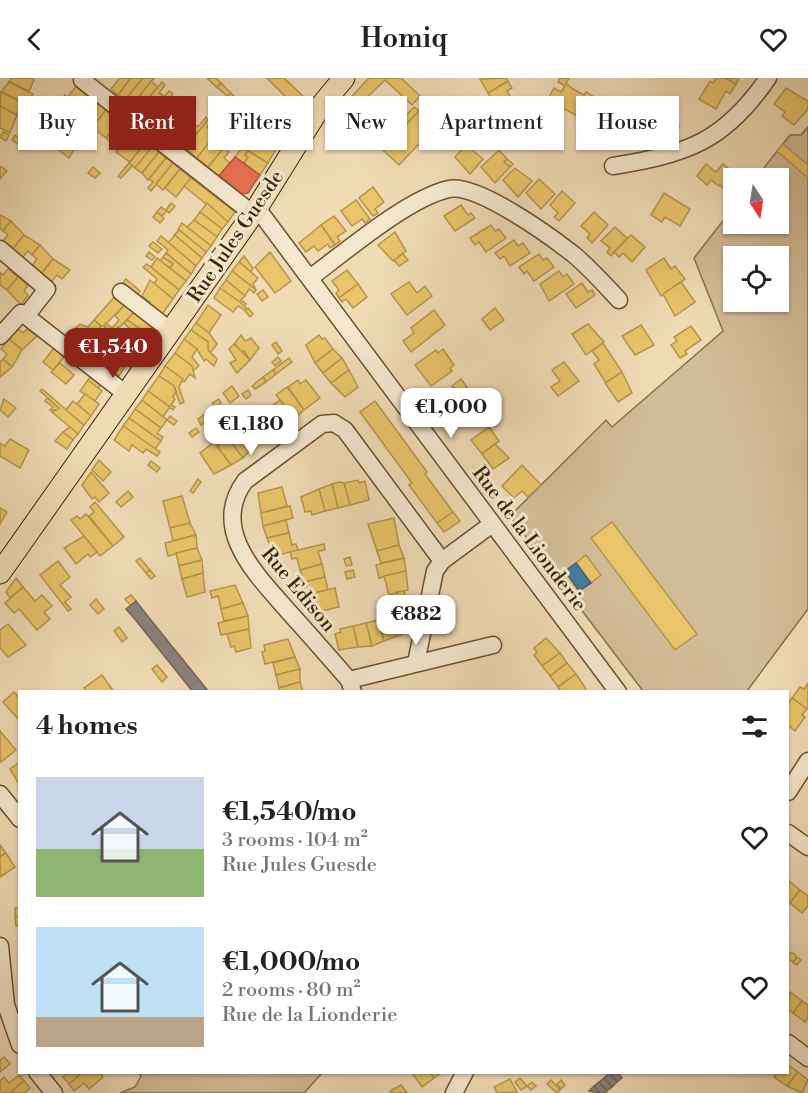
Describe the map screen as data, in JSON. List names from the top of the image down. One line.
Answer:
{"streets":{"main road":["Rue Jules Guesde"],"street":["Rue de la Lionderie","Rue Edison"]},"crossings":[["Rue Jules Guesde","Rue de la Lionderie"]],"north":"bottom","page":{"header":"Homiq","chip":["Buy","Rent","Filters","New","Apartment","House"],"price":["€1,540","€1,000","€1,180","€882"],"heading":"4 homes","list":[{"name":"€1,540/mo","note":"3 rooms · 104 m² · Rue Jules Guesde"},{"name":"€1,000/mo","note":"2 rooms · 80 m² · Rue de la Lionderie"}]}}
